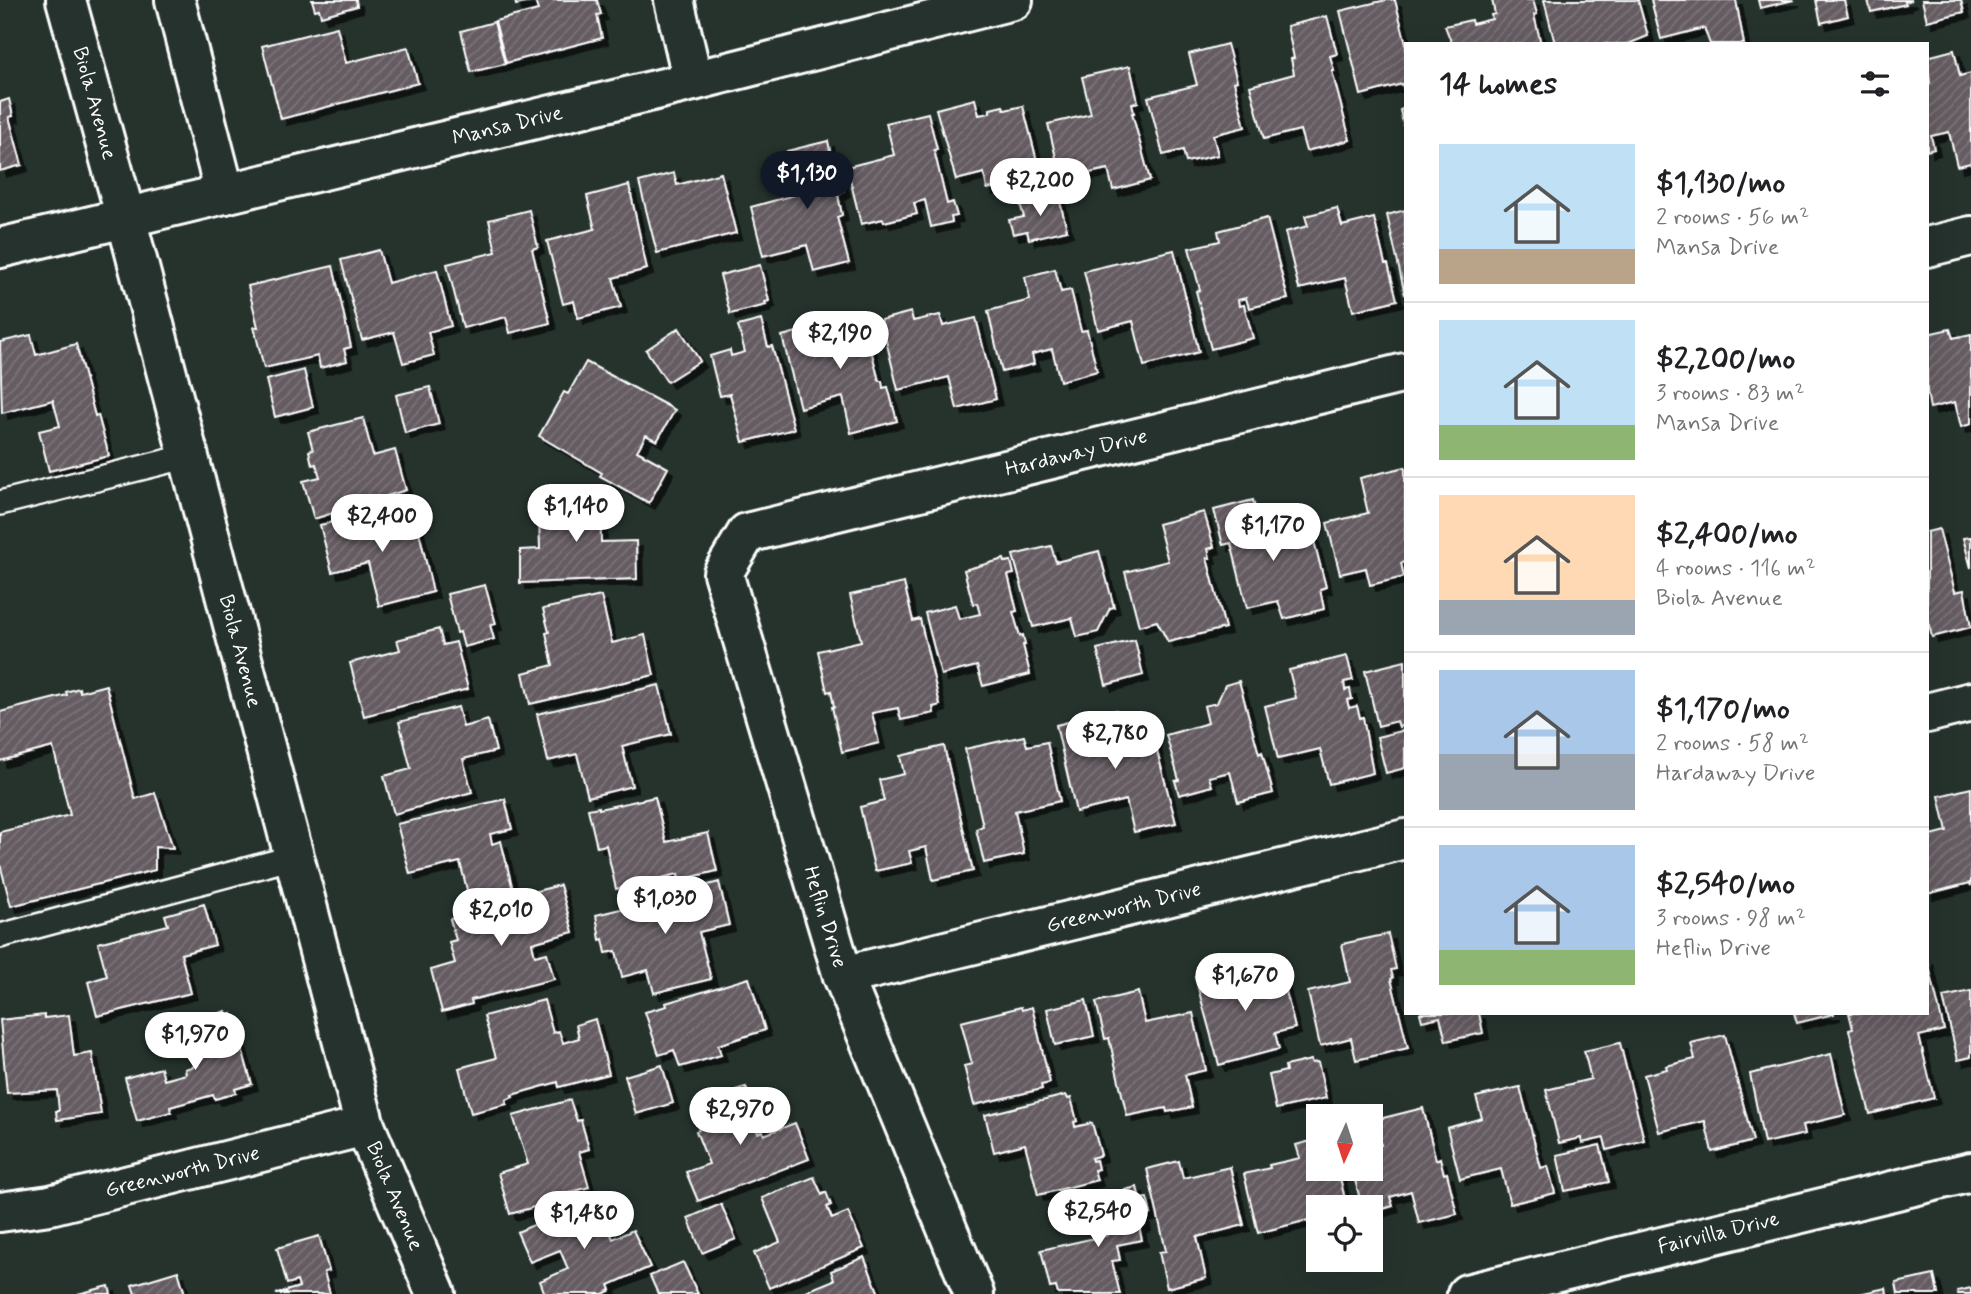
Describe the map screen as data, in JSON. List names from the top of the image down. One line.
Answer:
{"streets":{"street":["Biola Avenue","Mansa Drive","Hardaway Drive","Greenworth Drive","Heflin Drive","Fairvilla Drive"]},"crossings":[["Biola Avenue","Mansa Drive"],["Biola Avenue","Greenworth Drive"],["Hardaway Drive","Heflin Drive"],["Greenworth Drive","Heflin Drive"]],"north":"bottom","page":{"heading":"14 homes","list":[{"name":"$1,130/mo","note":"2 rooms · 56 m² · Mansa Drive"},{"name":"$2,200/mo","note":"3 rooms · 83 m² · Mansa Drive"},{"name":"$2,400/mo","note":"4 rooms · 116 m² · Biola Avenue"},{"name":"$1,170/mo","note":"2 rooms · 58 m² · Hardaway Drive"},{"name":"$2,540/mo","note":"3 rooms · 98 m² · Heflin Drive"}],"price":["$1,130","$2,200","$2,190","$1,140","$2,400","$1,170","$2,780","$1,030","$2,010","$1,670","$1,970","$2,970","$2,540","$1,480"]}}
